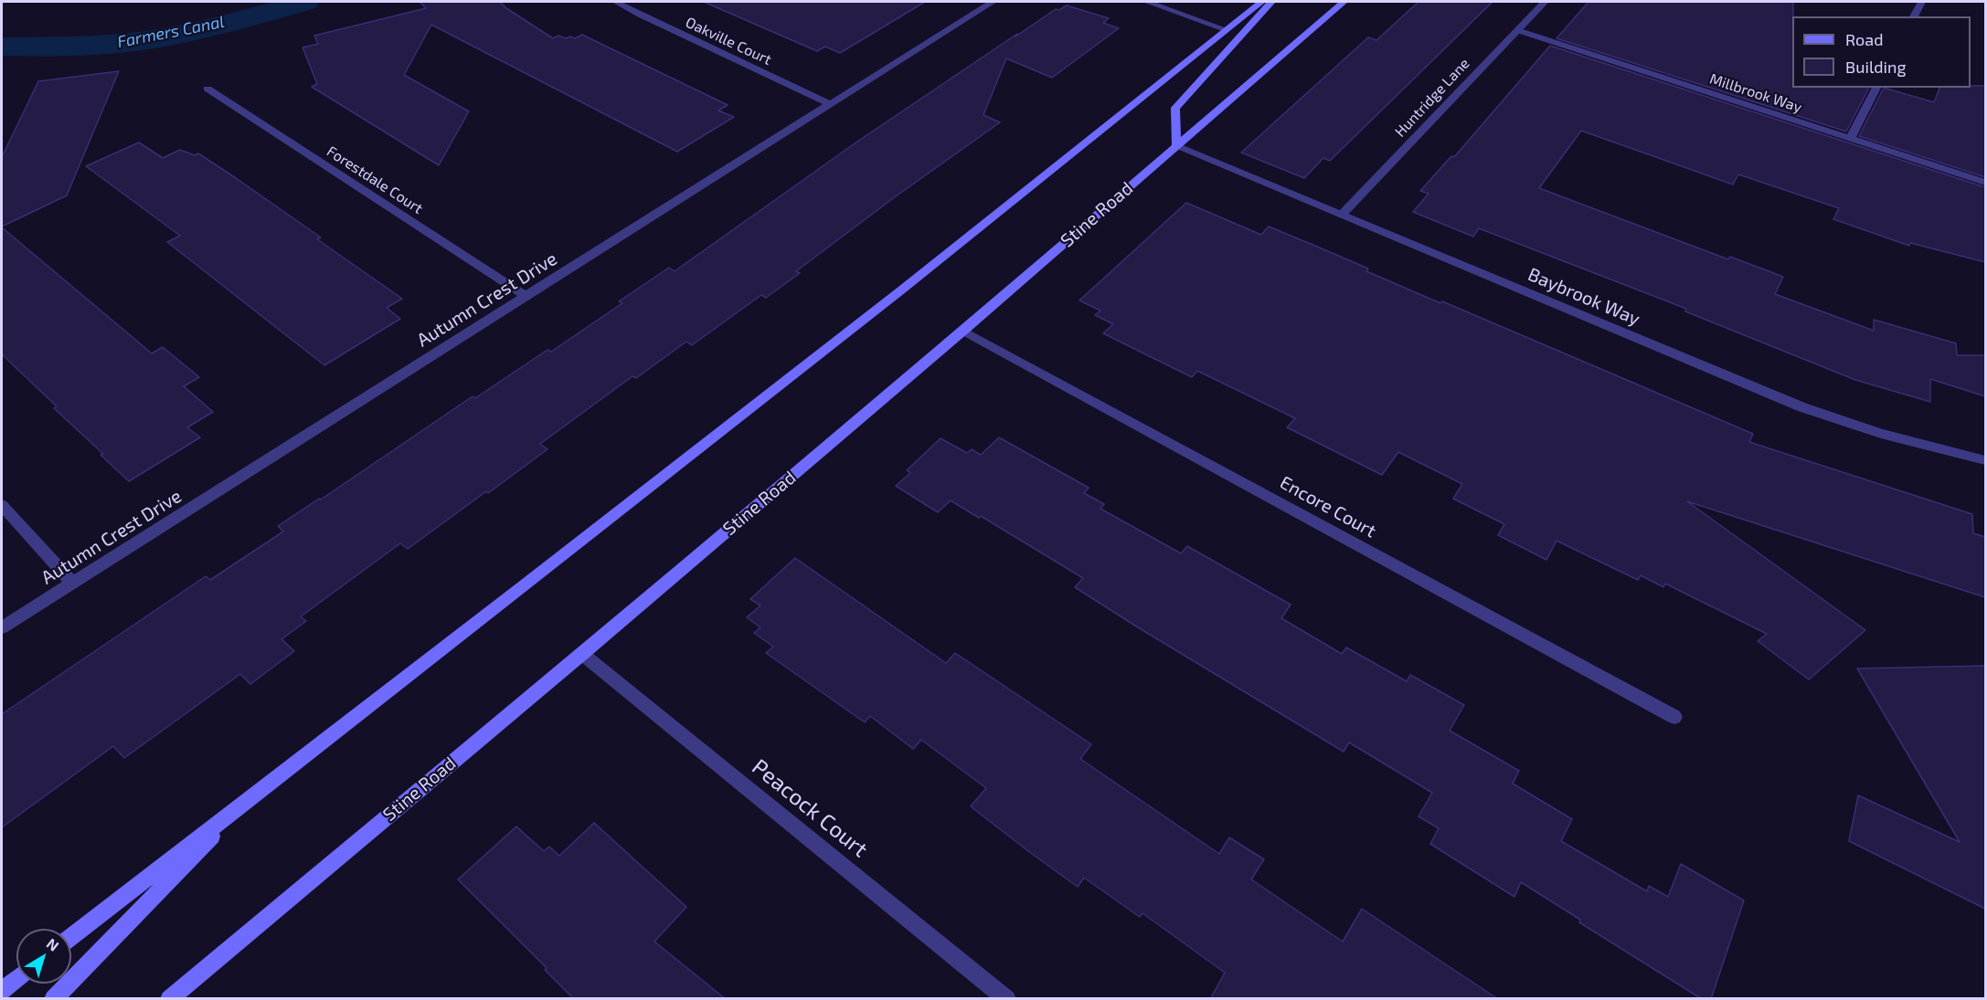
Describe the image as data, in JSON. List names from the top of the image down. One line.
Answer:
{"streets":{"main road":["Stine Road"],"street":["Oakville Court","Millbrook Way","Huntridge Lane","Forestdale Court","Baybrook Way","Autumn Crest Drive","Encore Court","Peacock Court"]},"crossings":[["Oakville Court","Autumn Crest Drive"],["Millbrook Way","Huntridge Lane"],["Huntridge Lane","Baybrook Way"],["Forestdale Court","Autumn Crest Drive"],["Stine Road","Baybrook Way"],["Stine Road","Encore Court"],["Stine Road","Peacock Court"]],"water":["Farmers Canal"],"legend":["Road","Building"],"north":"top right"}
